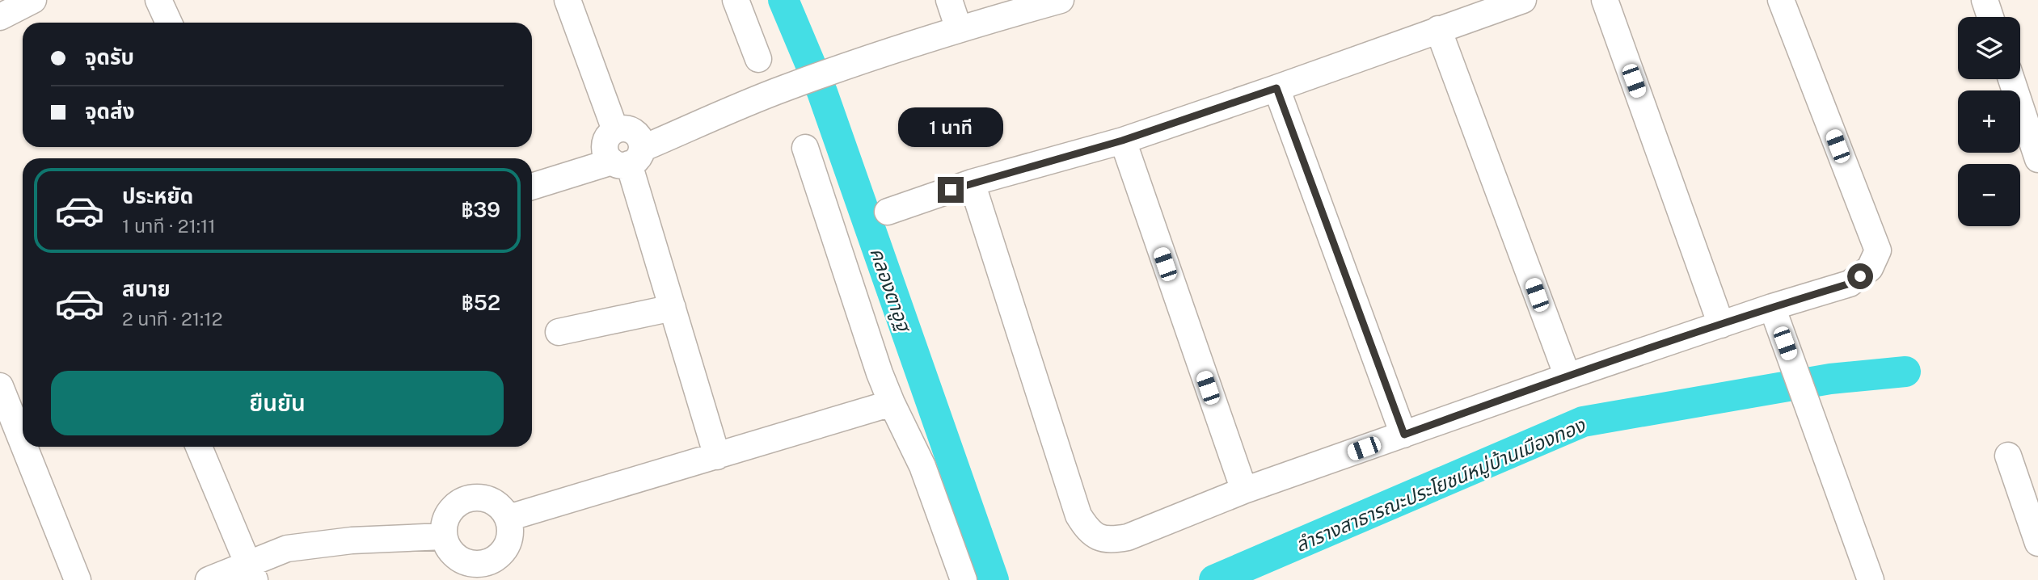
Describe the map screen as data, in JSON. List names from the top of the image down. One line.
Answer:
{"water":["คลองตาอูฐ","ลำรางสาธารณะประโยชน์หมู่บ้านเมืองทอง"],"page":{"map_buttons":["+","−"],"banner":["จุดรับ","จุดส่ง"],"bubble":"1 นาที","list":[{"name":"ประหยัด","note":"1 นาที · 21:11","value":"฿39"},{"name":"สบาย","note":"2 นาที · 21:12","value":"฿52"}],"buttons":"ยืนยัน"}}
